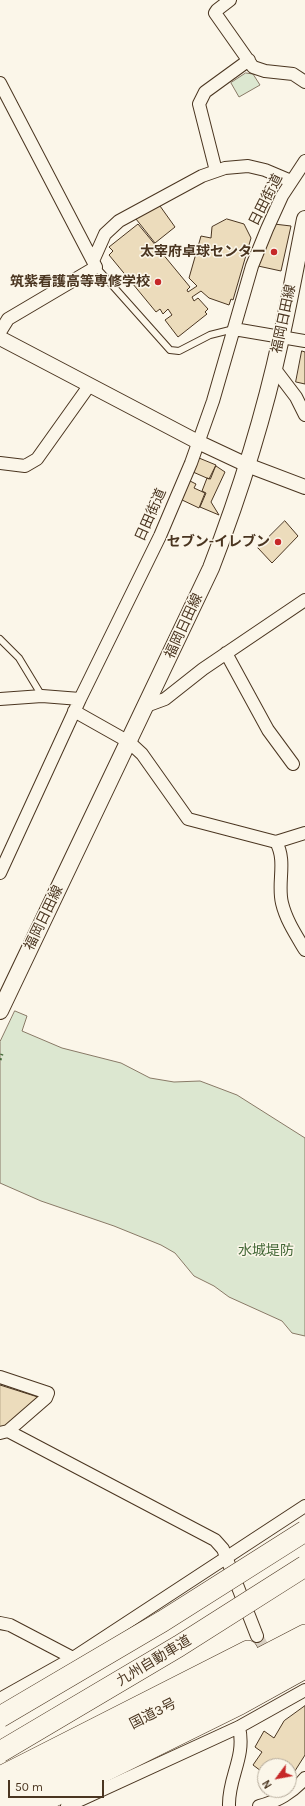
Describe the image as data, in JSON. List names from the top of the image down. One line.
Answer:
{"streets":{"highway":["九州自動車道","国道3号"],"main road":["福岡日田線"],"street":["日田街道"]},"parks":["水城堤防"],"places":["太宰府卓球センター","筑紫看護高等専修学校","セブン-イレブン"],"scale_bar":"50 m","north":"bottom left"}
